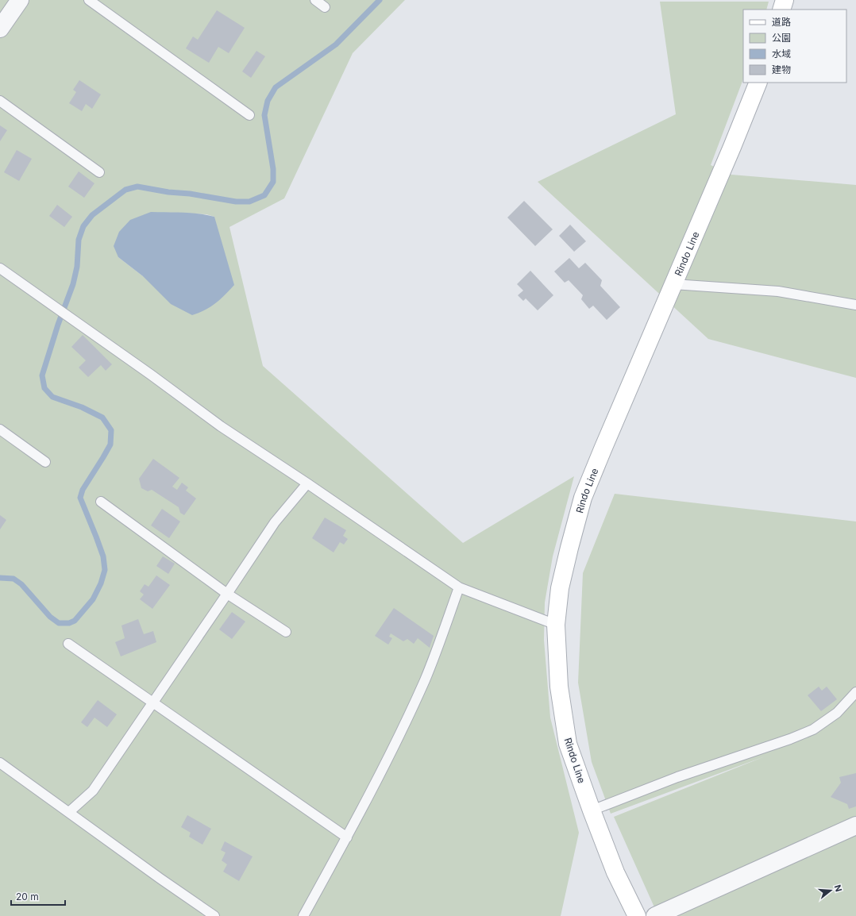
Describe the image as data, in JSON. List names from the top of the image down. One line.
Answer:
{"streets":{"street":["Rindo Line"]},"legend":["道路","公園","水域","建物"],"scale_bar":"20 m","north":"right"}
